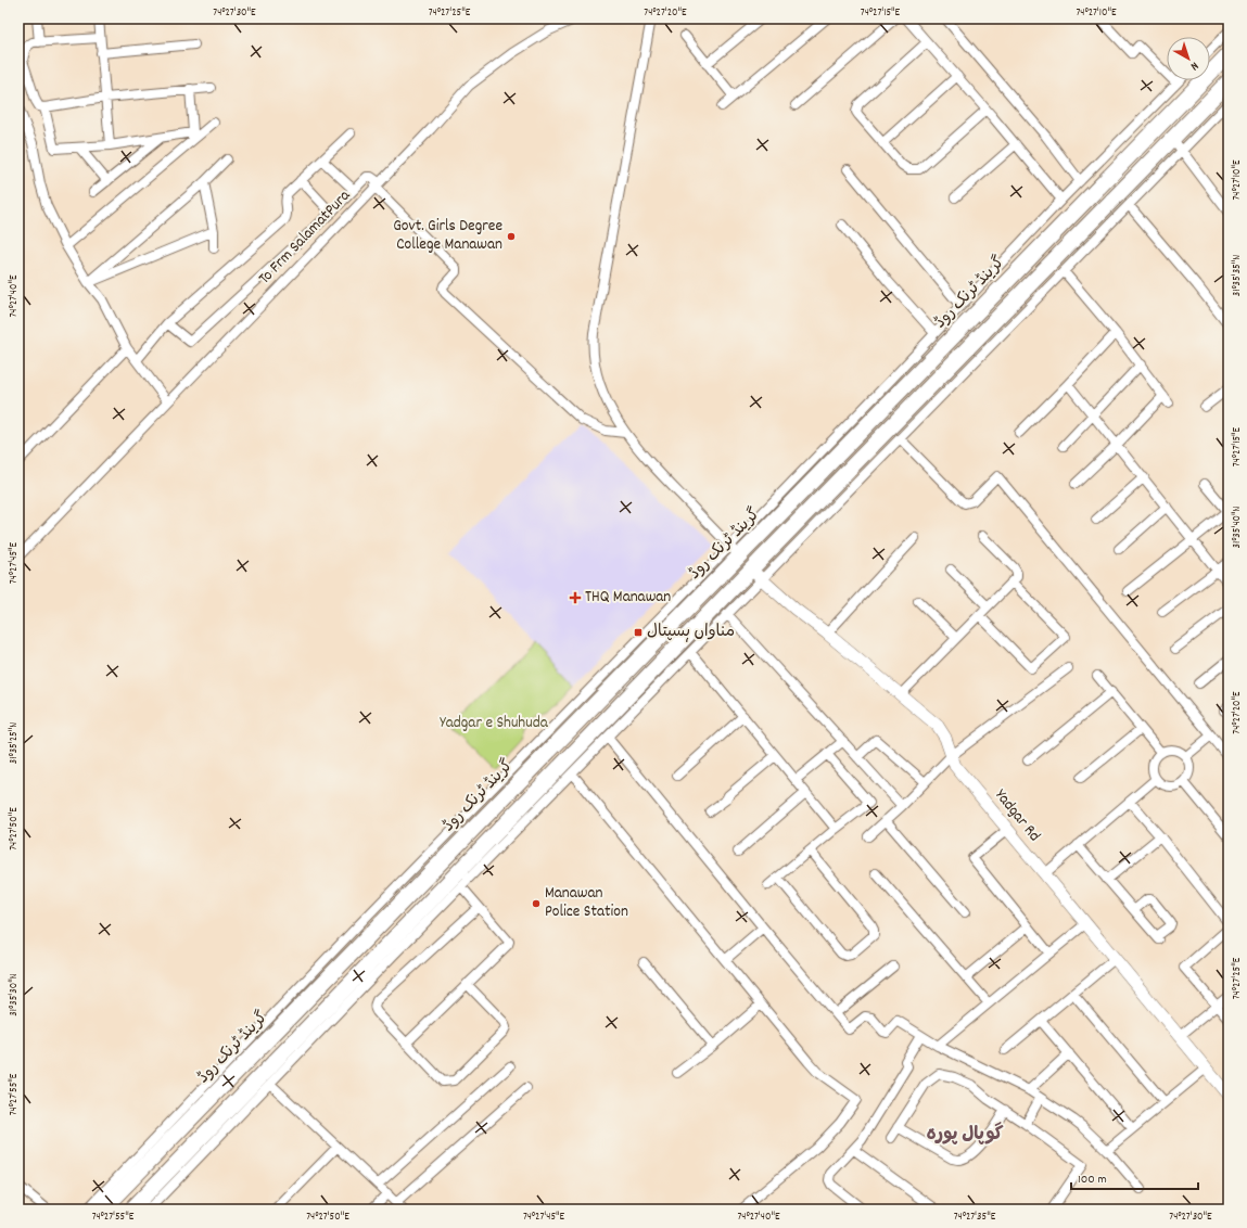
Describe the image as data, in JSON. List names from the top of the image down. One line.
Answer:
{"streets":{"highway":["گرینڈ ٹرنک روڈ"],"street":["To Frm SalamatPura","Yadgar Rd"]},"districts":["گوپال پورہ"],"parks":["Yadgar e Shuhuda"],"places":{"other":["Govt. Girls Degree College Manawan","Manawan Police Station"],"health":["THQ Manawan"],"transit":["مناواں ہسپتال"]},"scale_bar":"100 m","north":"bottom right","coordinates":["74°27'30\"E","74°27'25\"E","74°27'20\"E","74°27'15\"E","74°27'10\"E","31°35'35\"N","74°27'40\"E","31°35'40\"N","74°27'45\"E","31°35'25\"N","74°27'50\"E","31°35'30\"N","74°27'55\"E","74°27'35\"E"]}
